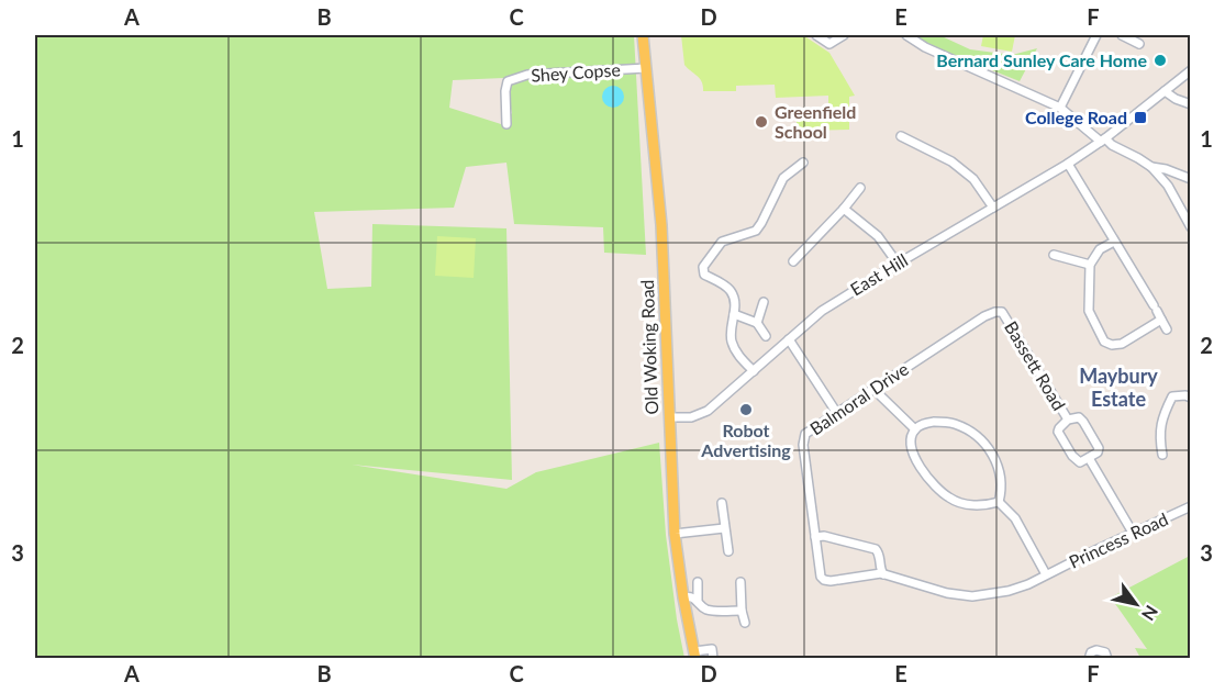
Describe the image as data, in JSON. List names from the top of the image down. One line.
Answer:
{"streets":{"main road":["Old Woking Road"],"street":["Shey Copse","East Hill","Bassett Road","Balmoral Drive","Princess Road"]},"crossings":[["Shey Copse","Old Woking Road"],["East Hill","Old Woking Road"],["Bassett Road","Balmoral Drive"],["Bassett Road","Princess Road"],["Balmoral Drive","Princess Road"]],"districts":["Maybury Estate"],"places":{"other":["Bernard Sunley Care Home","Greenfield School","Robot Advertising"],"transit":["College Road"]},"north":"bottom right","grid":{"columns":["A","B","C","D","E","F"],"rows":["1","2","3"]}}
